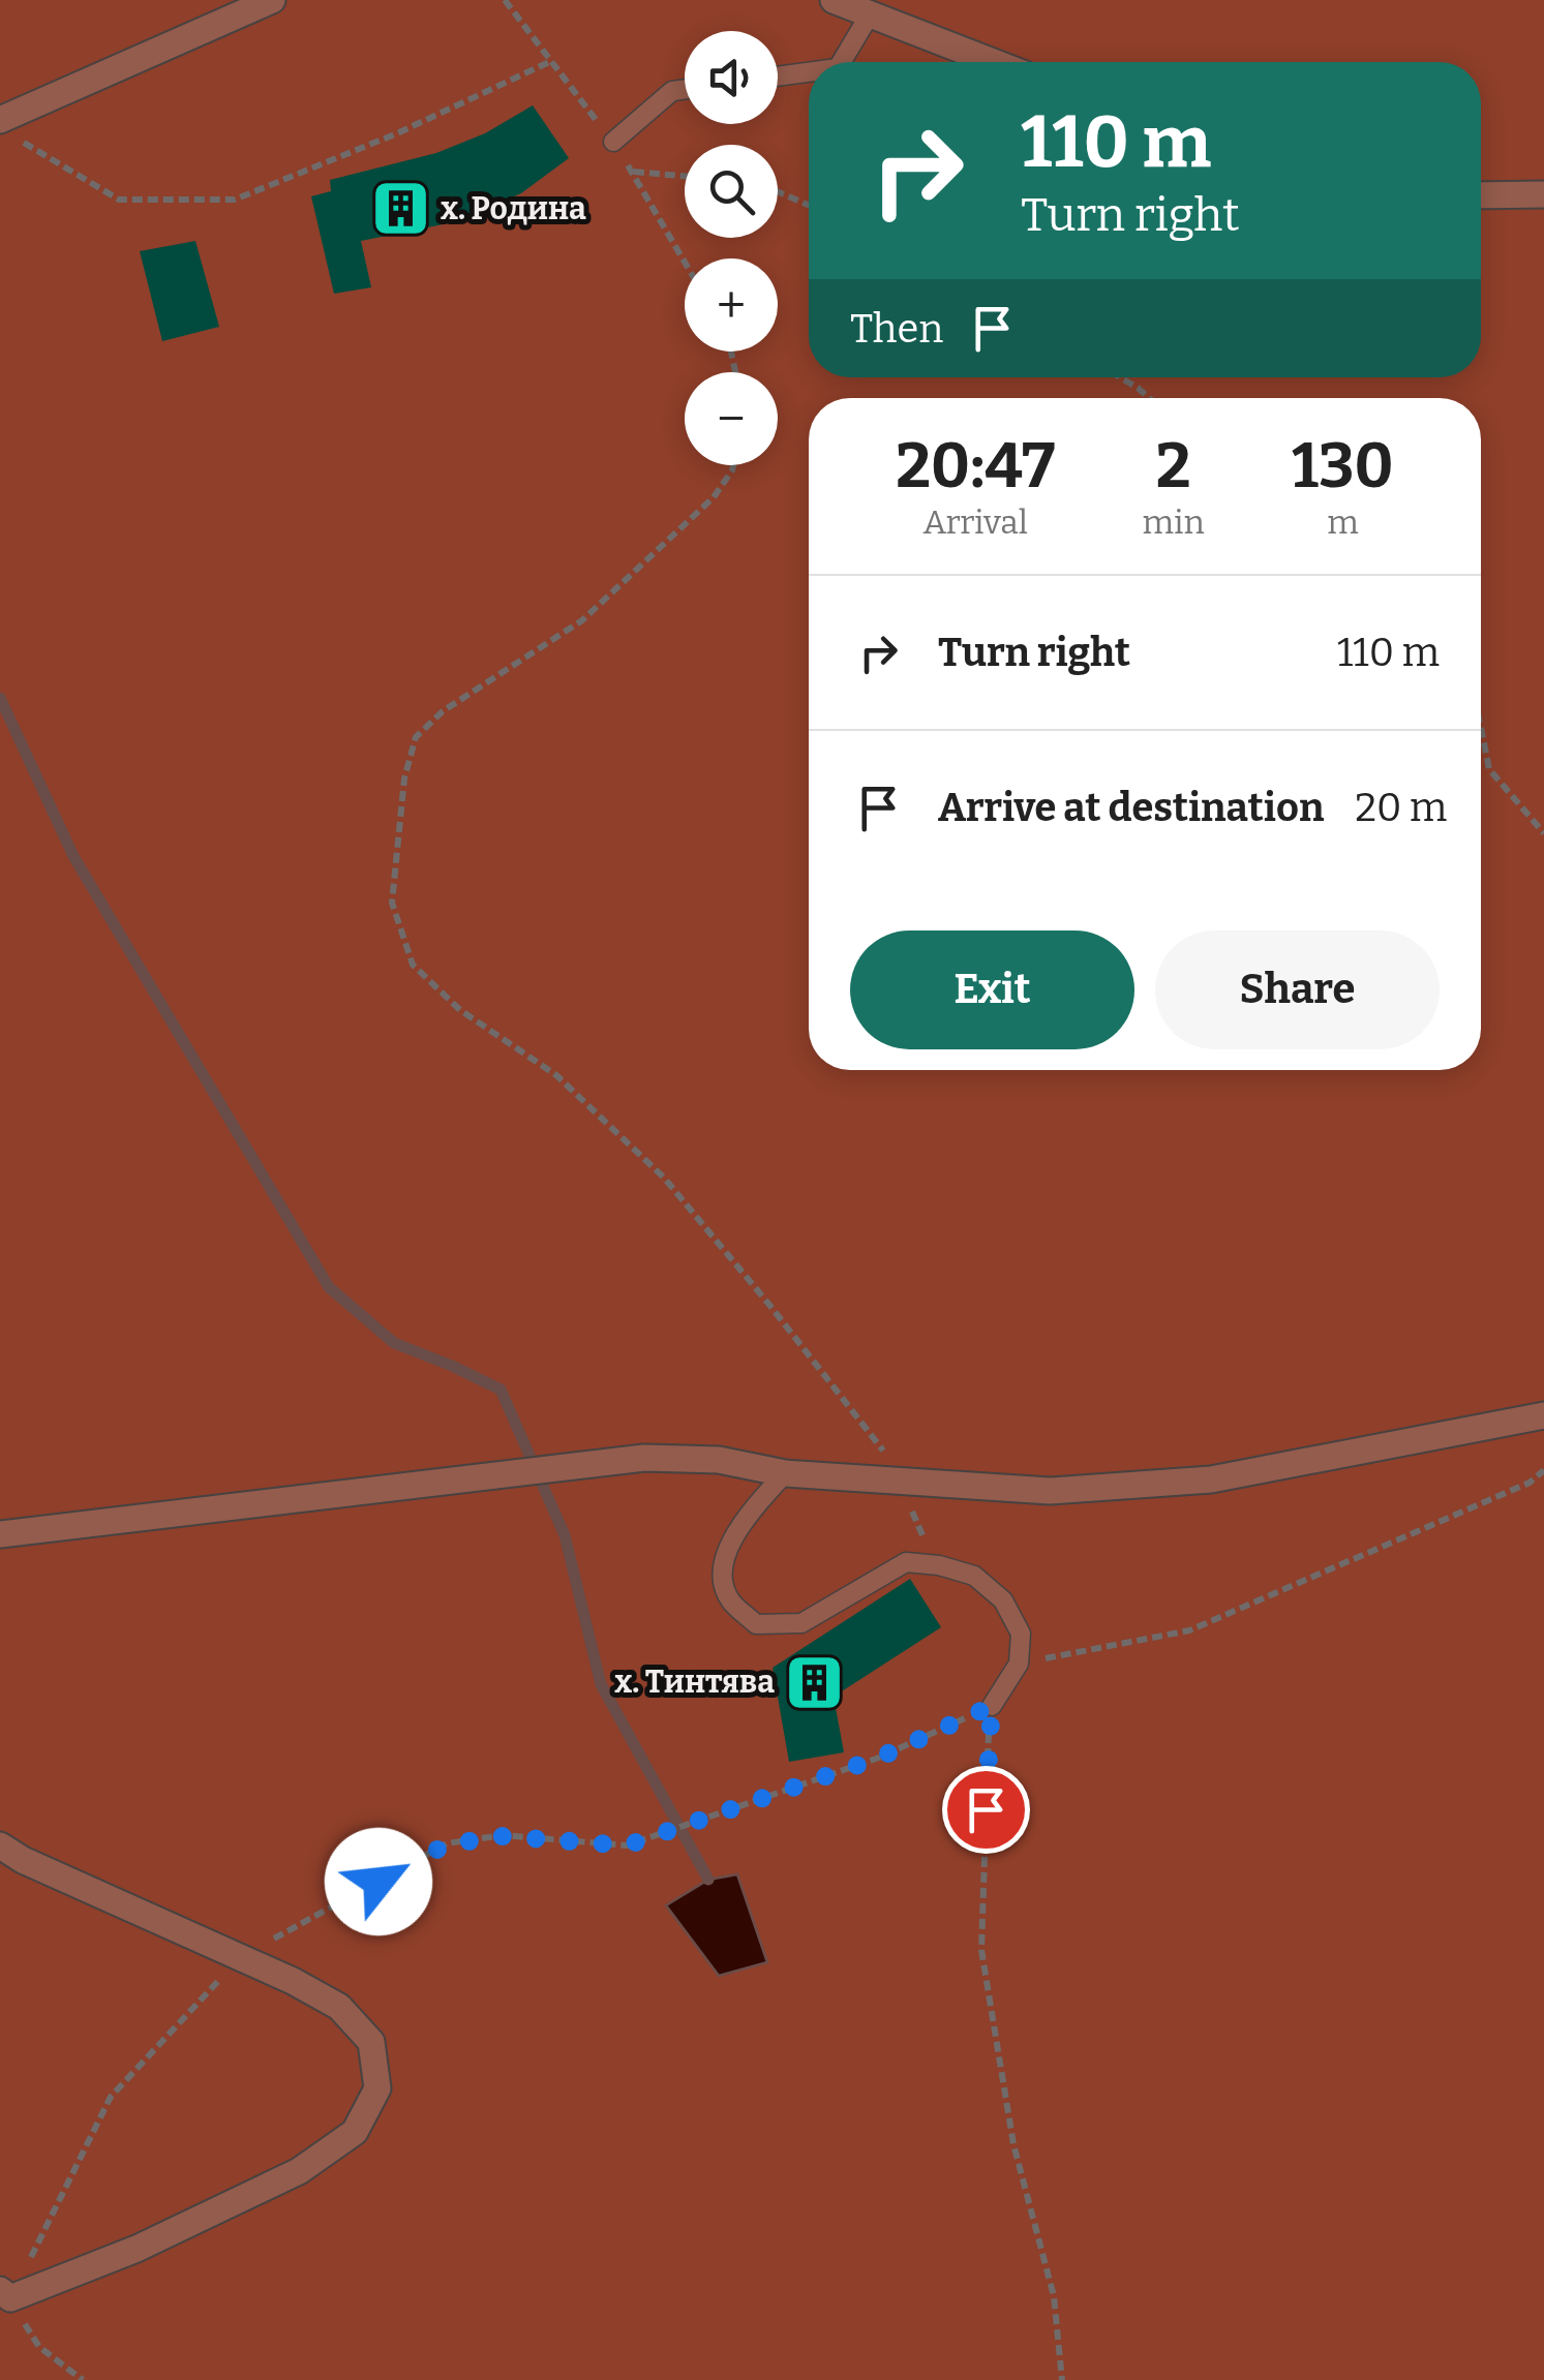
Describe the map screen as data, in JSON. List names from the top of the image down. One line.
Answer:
{"places":{"building":["х. Родина","х. Тинтява"]},"page":{"map_buttons":["+","−"],"turn":["110 m","Turn right"],"then":"Then","eta":["20:47","Arrival","2","min","130","m"],"list":[{"name":"Turn right","value":"110 m"},{"name":"Arrive at destination","value":"20 m"}],"buttons":["Exit","Share"]}}
